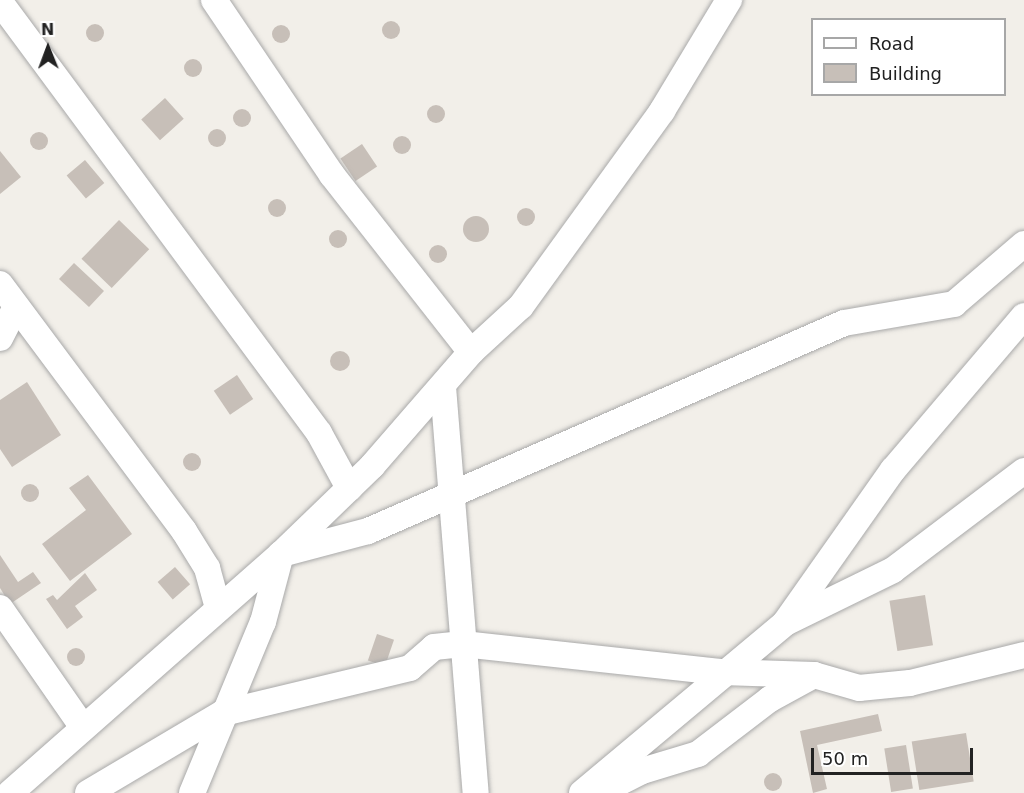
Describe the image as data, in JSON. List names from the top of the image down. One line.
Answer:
{"legend":["Road","Building"],"scale_bar":"50 m","north":"top"}
